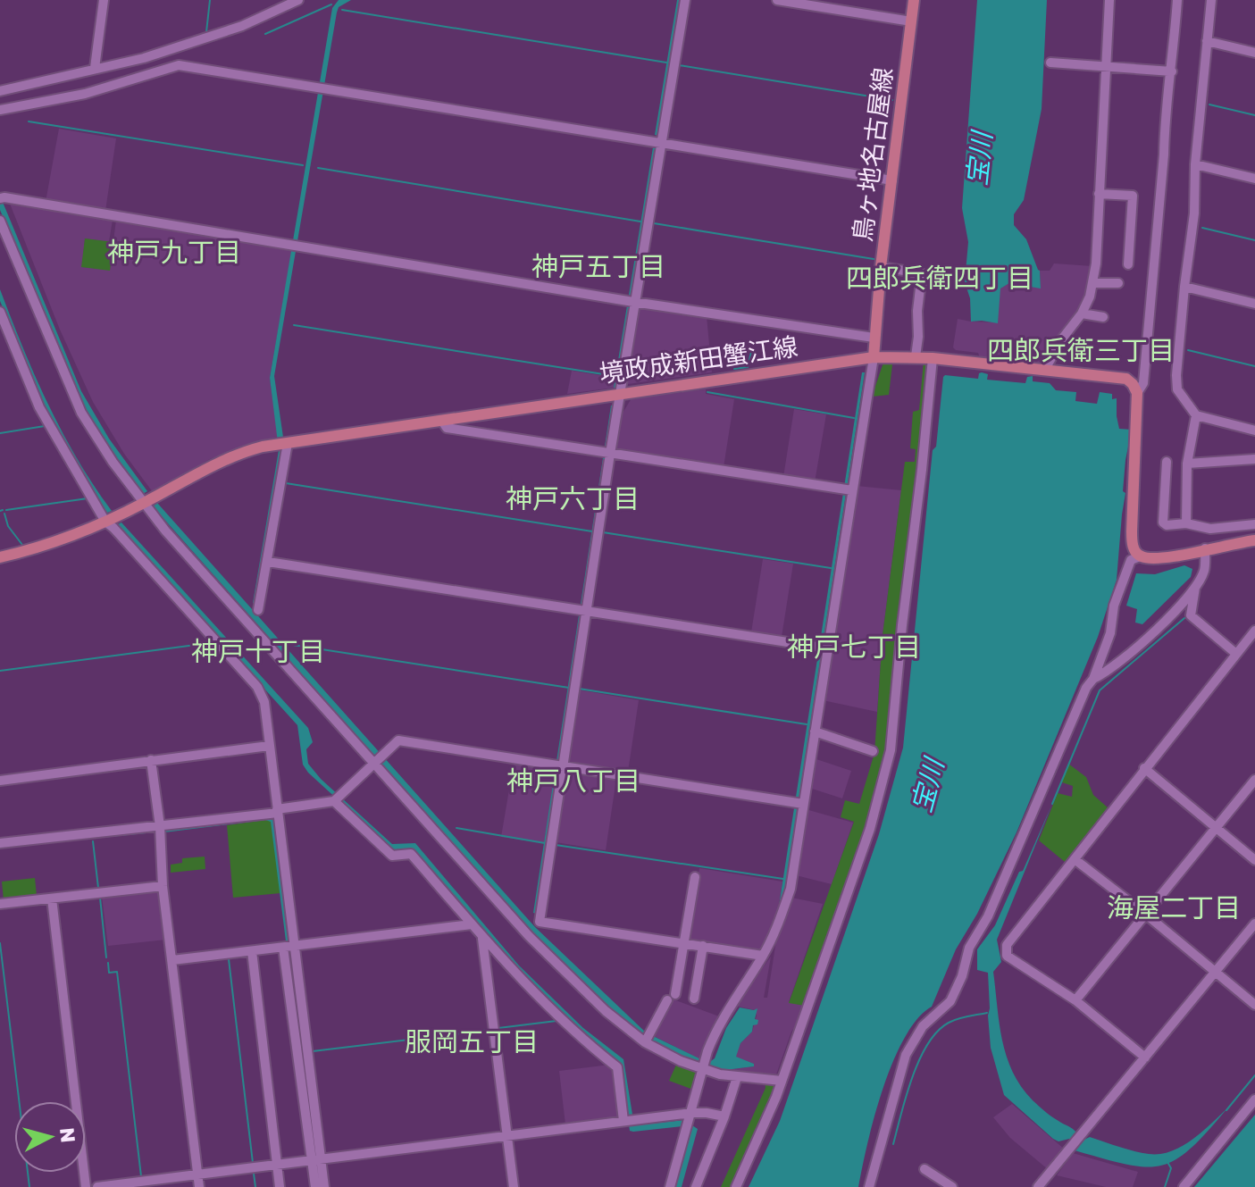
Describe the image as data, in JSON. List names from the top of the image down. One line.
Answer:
{"streets":{"main road":["鳥ヶ地名古屋線","境政成新田蟹江線"]},"crossings":[["鳥ヶ地名古屋線","境政成新田蟹江線"]],"districts":["神戸九丁目","神戸五丁目","四郎兵衛四丁目","四郎兵衛三丁目","神戸六丁目","神戸七丁目","神戸十丁目","神戸八丁目","海屋二丁目","服岡五丁目"],"water":["宝川"],"north":"right"}
